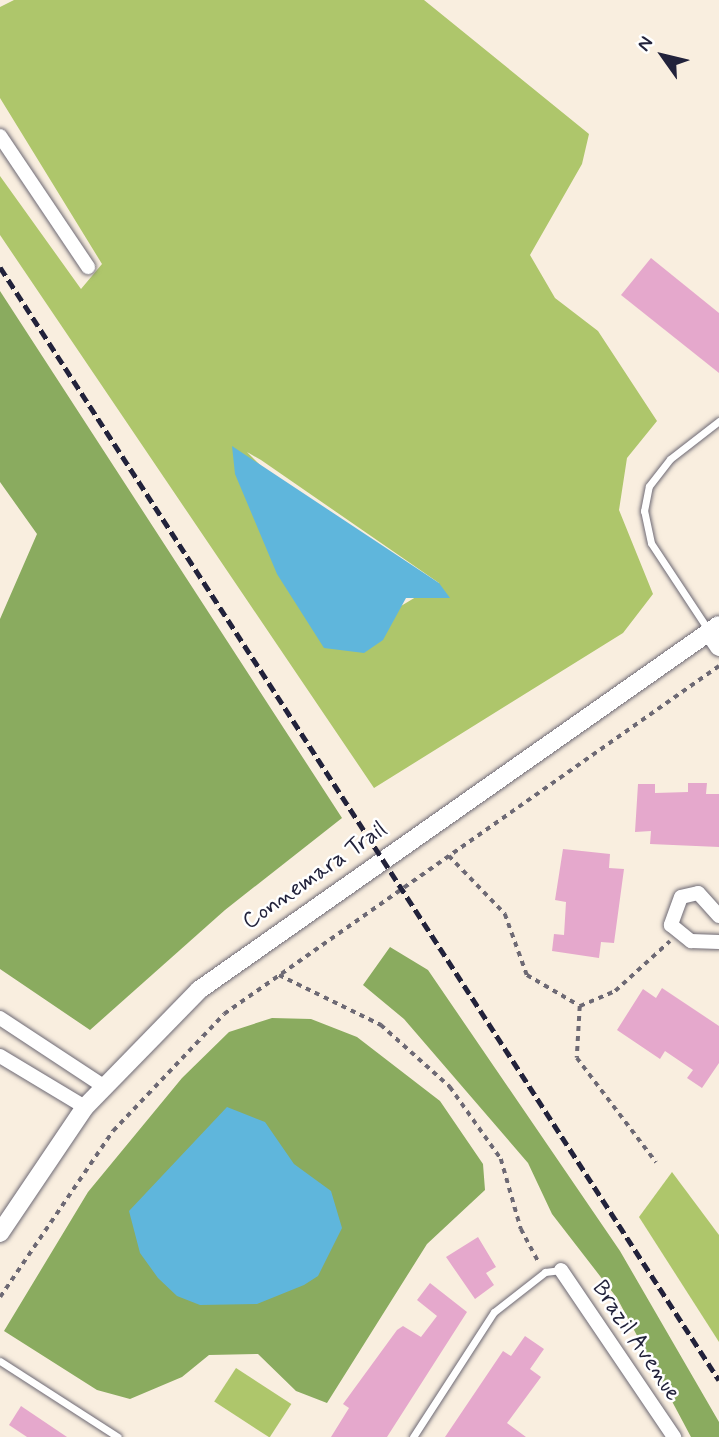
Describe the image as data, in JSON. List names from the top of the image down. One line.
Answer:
{"streets":{"street":["Connemara Trail","Brazil Avenue"]},"north":"top left"}
